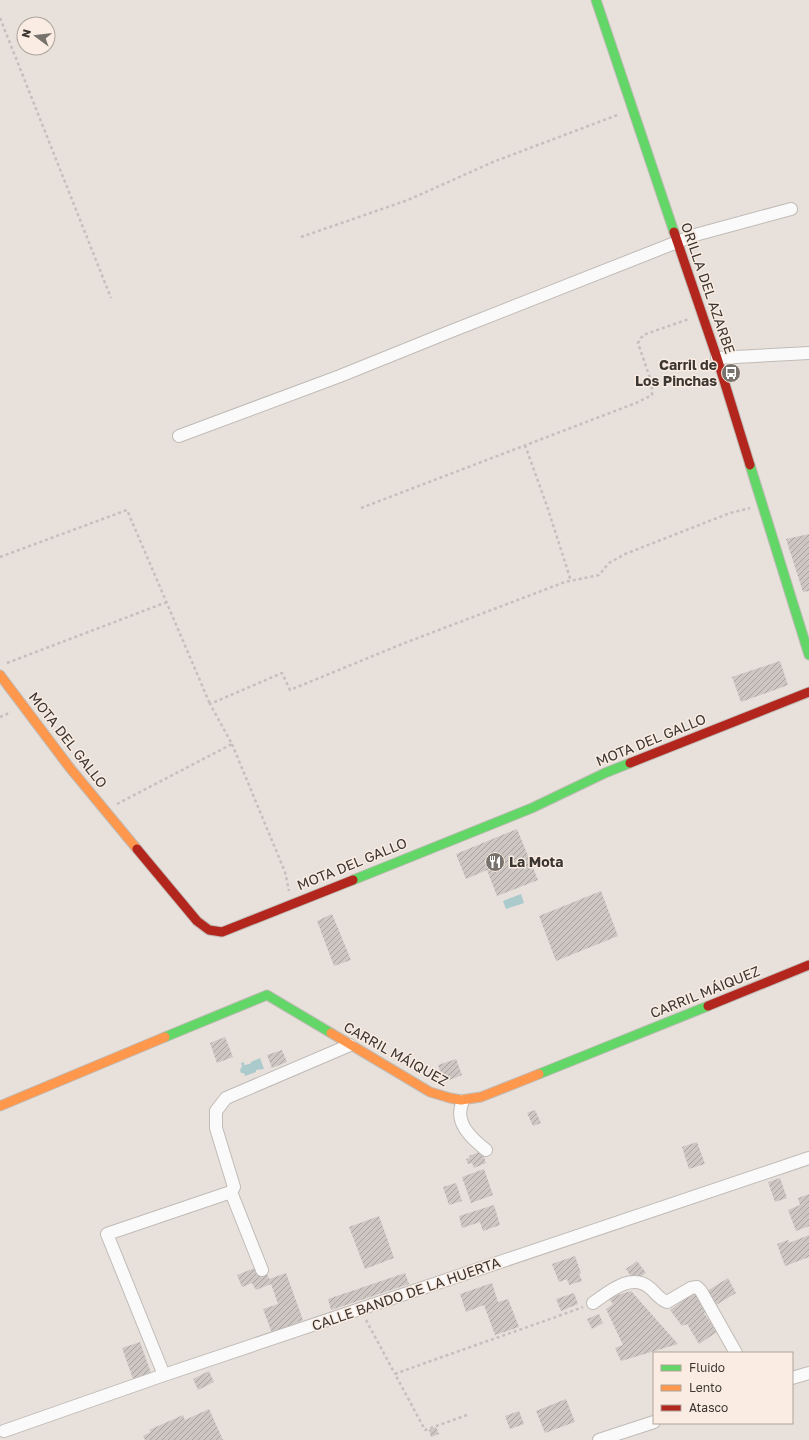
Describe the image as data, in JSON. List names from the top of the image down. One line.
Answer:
{"streets":{"street":["ORILLA DEL AZARBE","MOTA DEL GALLO","CARRIL MÁIQUEZ","CALLE BANDO DE LA HUERTA"]},"places":{"bus stop":["Carril de Los Pinchas"],"restaurant":["La Mota"]},"legend":["Fluido","Lento","Atasco"],"north":"left"}
